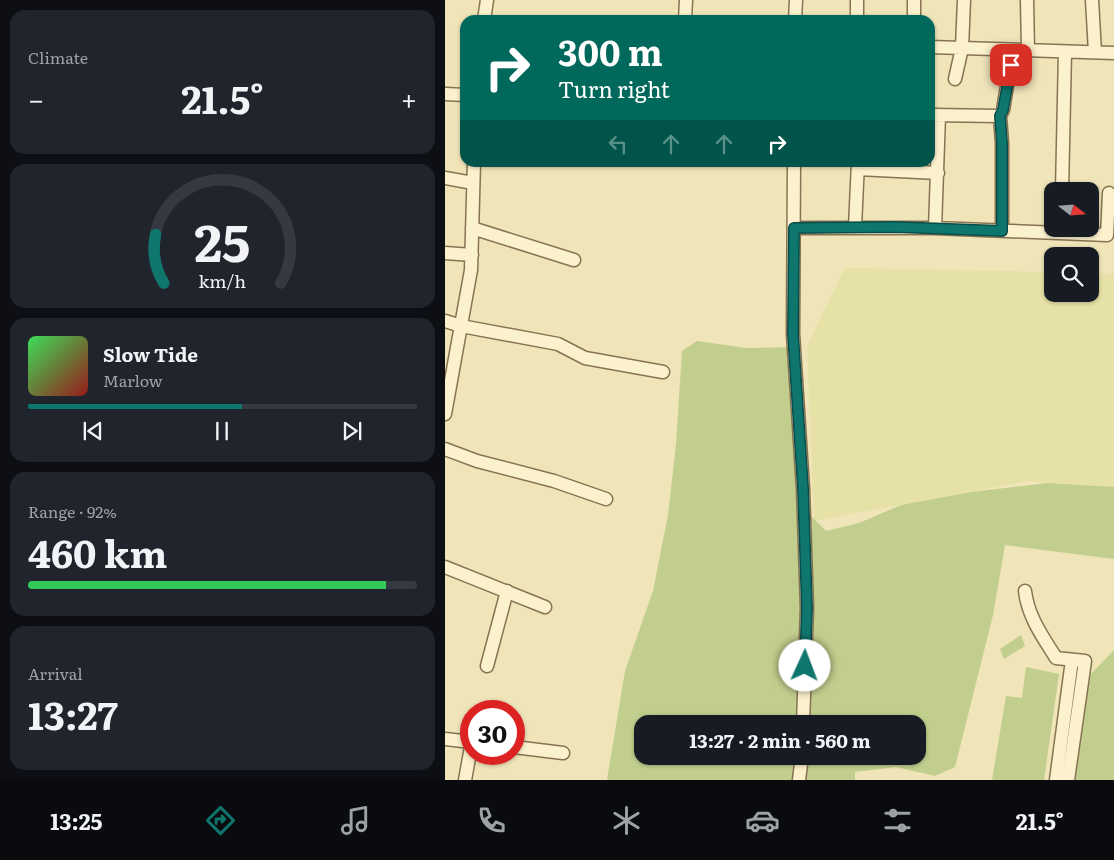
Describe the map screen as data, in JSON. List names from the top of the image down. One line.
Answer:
{"north":"right","page":{"tile":["Climate",["Range · 92%","460 km"],["Arrival","13:27"]],"turn":["300 m","Turn right"],"heat":["−","21.5°","+"],"song":["Slow Tide","Marlow"],"limit":"30","trip":"13:27 · 2 min · 560 m","tabs":["13:25","21.5°"],"gauge":["25","km/h"]}}
